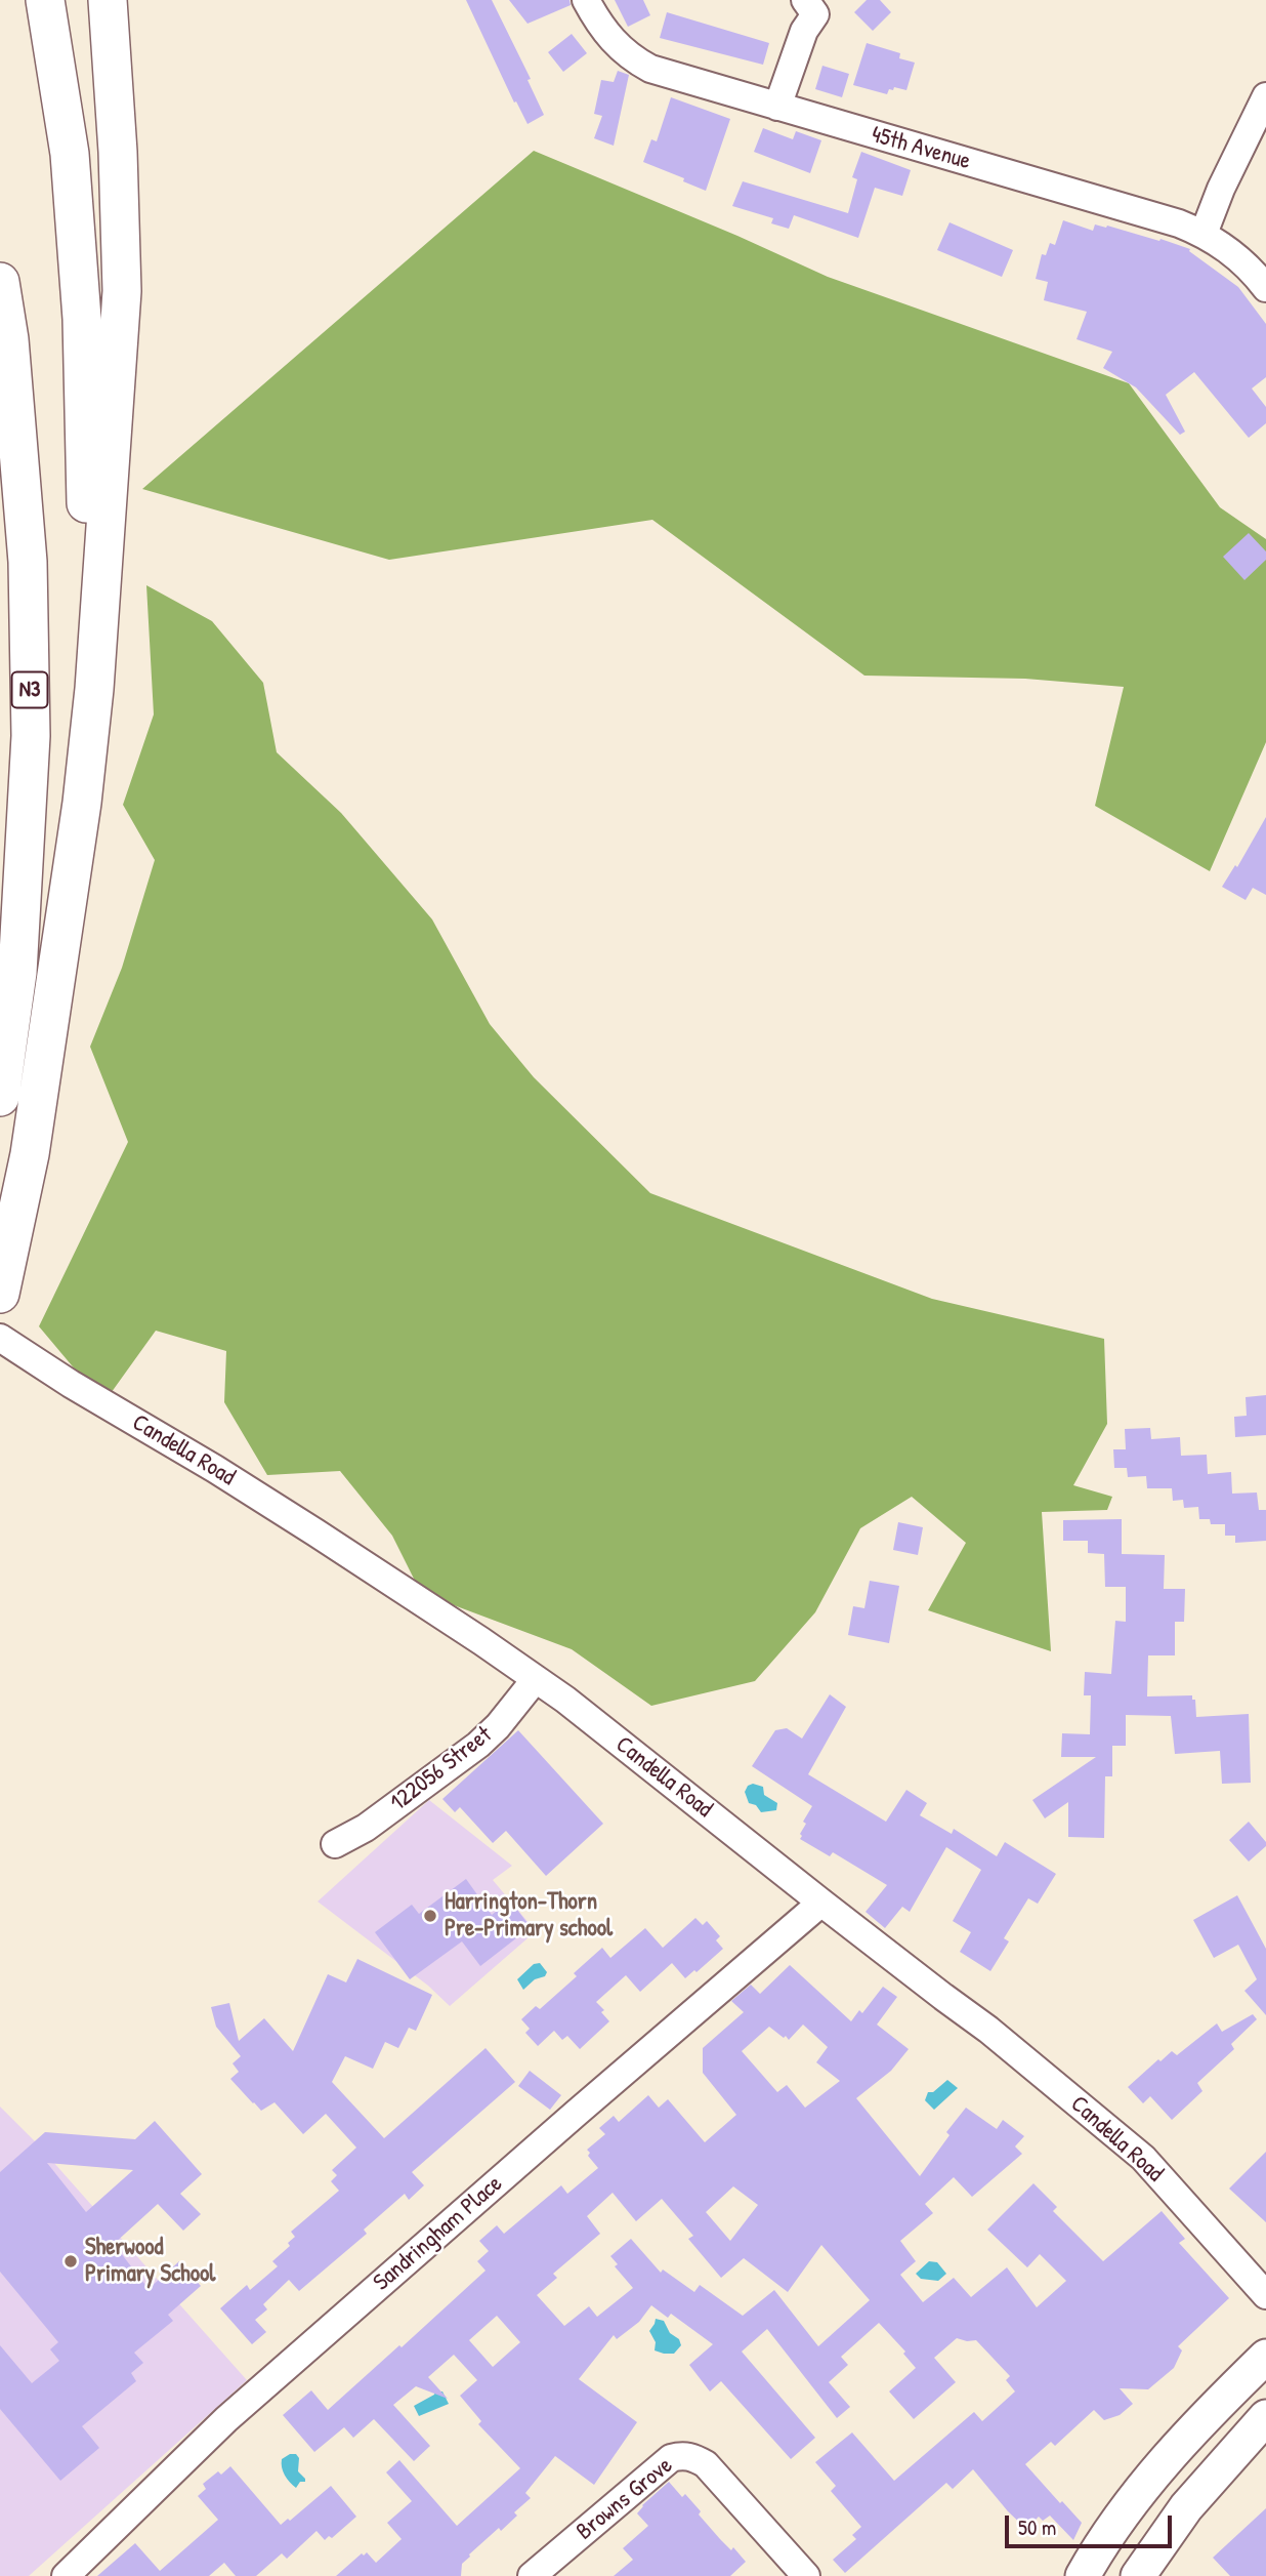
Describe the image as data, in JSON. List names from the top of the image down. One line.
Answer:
{"streets":{"highway":["N3"],"street":["45th Avenue","Candella Road","122056 Street","Sandringham Place","Browns Grove"]},"crossings":[["Candella Road","122056 Street"],["Candella Road","Sandringham Place"]],"places":["Harrington-Thorn Pre-Primary school","Sherwood Primary School"],"scale_bar":"50 m"}
